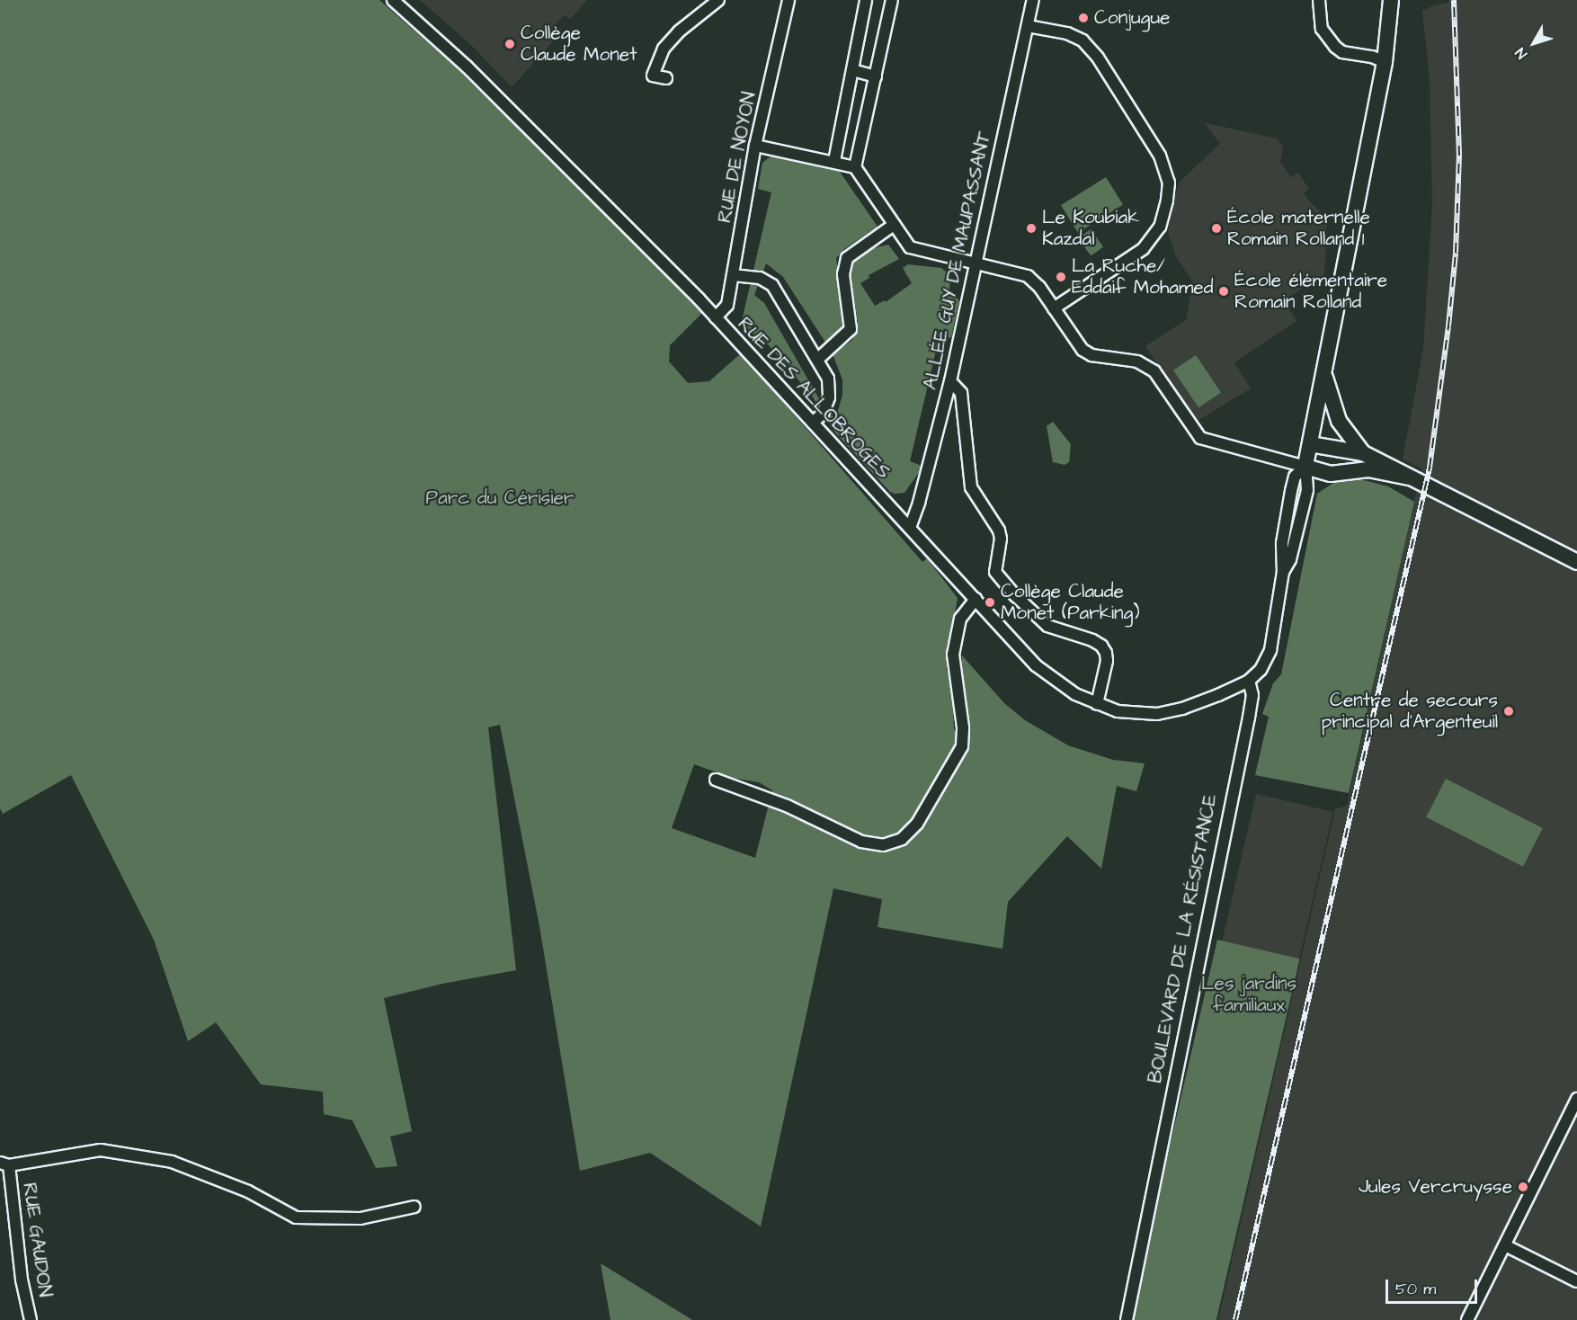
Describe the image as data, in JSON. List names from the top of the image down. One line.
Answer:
{"streets":{"street":["RUE DE NOYON","ALLÉE GUY DE MAUPASSANT","RUE DES ALLOBROGES","BOULEVARD DE LA RÉSISTANCE","RUE GAUDON"]},"crossings":[["RUE DE NOYON","RUE DES ALLOBROGES"],["ALLÉE GUY DE MAUPASSANT","RUE DES ALLOBROGES"],["RUE DES ALLOBROGES","BOULEVARD DE LA RÉSISTANCE"]],"parks":["Parc du Cérisier","Les jardins familiaux"],"places":["Conjugue","Collège Claude Monet","Le Koubiak Kazdal","École maternelle Romain Rolland 1","La Ruche/ Eddaif Mohamed","École élémentaire Romain Rolland","Collège Claude Monet (Parking)","Centre de secours principal d'Argenteuil","Jules Vercruysse"],"scale_bar":"50 m","north":"bottom left"}
